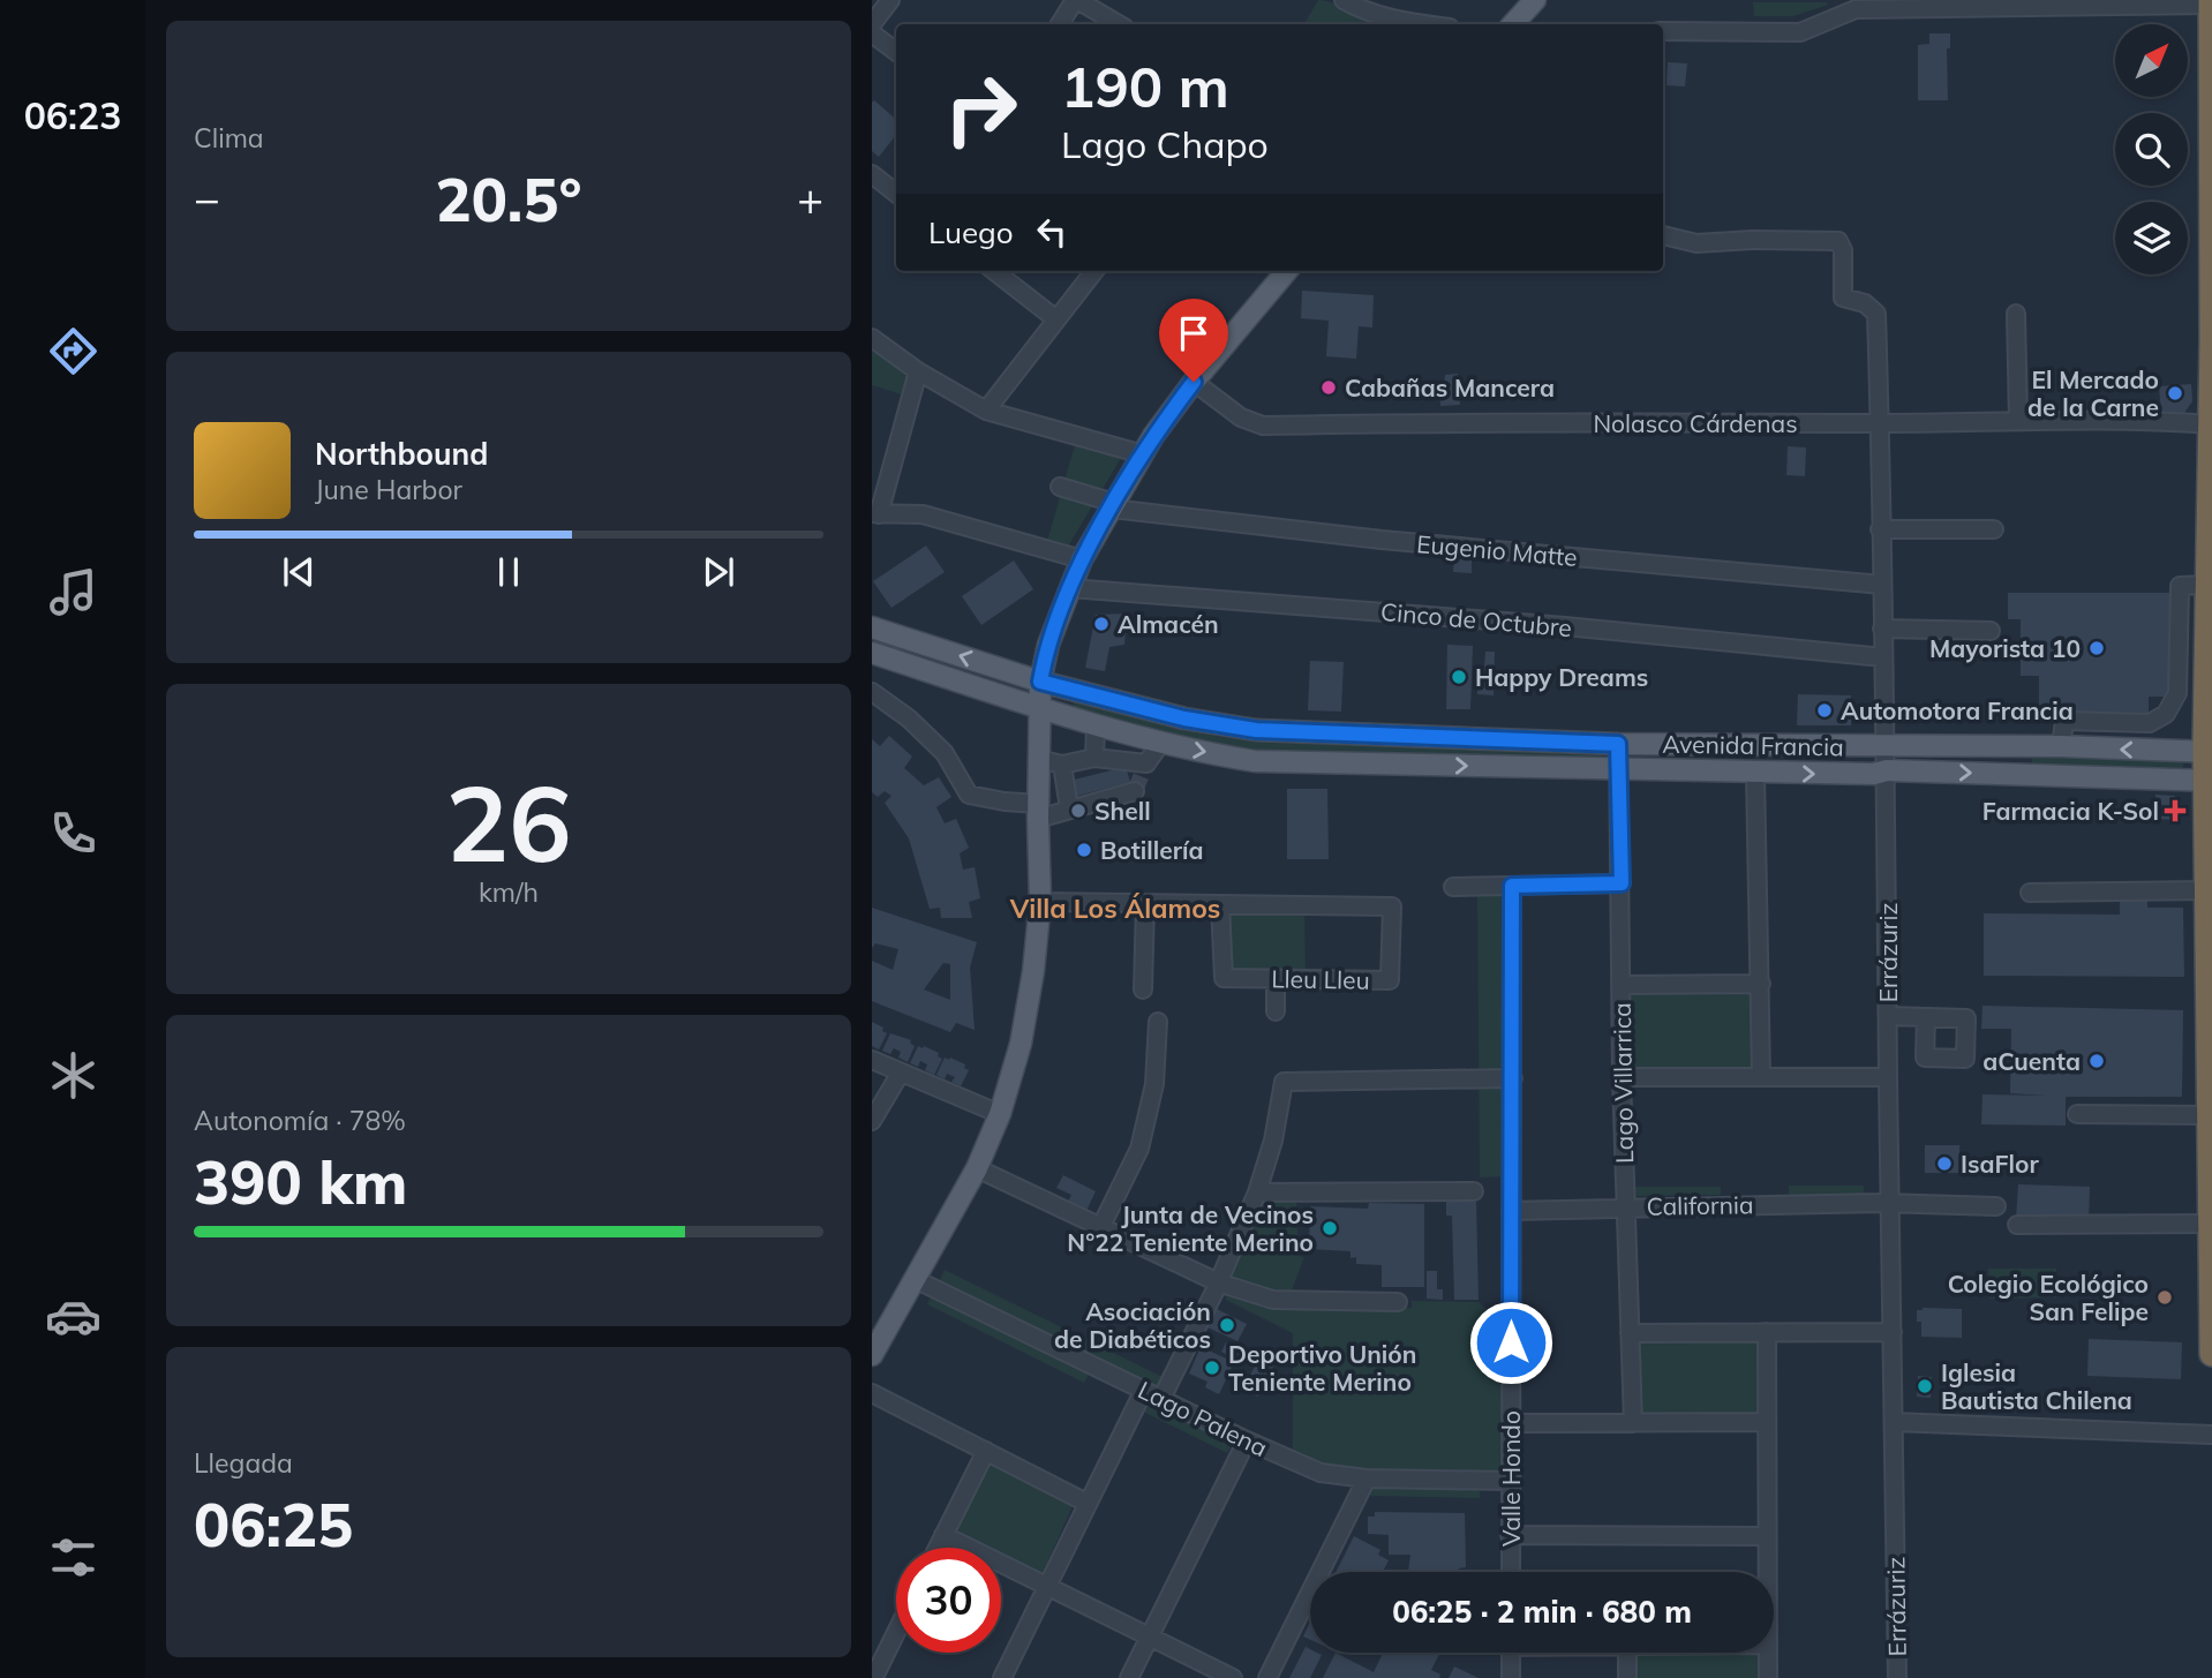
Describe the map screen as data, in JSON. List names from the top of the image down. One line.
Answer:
{"streets":{"main road":["Avenida Francia"],"street":["Nolasco Cárdenas","Eugenio Matte","Cinco de Octubre","Errázuriz","Lleu Lleu","Lago Villarrica","California","Lago Palena","Valle Hondo"]},"crossings":[["Nolasco Cárdenas","Errázuriz"],["Eugenio Matte","Errázuriz"],["Cinco de Octubre","Errázuriz"],["Avenida Francia","Errázuriz"],["Avenida Francia","Lago Villarrica"],["Errázuriz","California"],["Lago Villarrica","California"],["California","Valle Hondo"],["Lago Palena","Valle Hondo"]],"districts":["Villa Los Álamos"],"places":{"other":["Cabañas Mancera","El Mercado de la Carne","Almacén","Mayorista 10","Happy Dreams","Automotora Francia","Shell","Botillería","aCuenta","IsaFlor","Junta de Vecinos N°22 Teniente Merino","Colegio Ecológico San Felipe","Asociación de Diabéticos","Deportivo Unión Teniente Merino","Iglesia Bautista Chilena"],"health":["Farmacia K-Sol"]},"north":"top right","page":{"tabs":"06:23","tile":["Clima",["26","km/h"],["Autonomía · 78%","390 km"],["Llegada","06:25"]],"turn":["190 m","Lago Chapo"],"heat":["−","20.5°","+"],"then":"Luego","song":["Northbound","June Harbor"],"limit":"30","trip":"06:25 · 2 min · 680 m"}}
